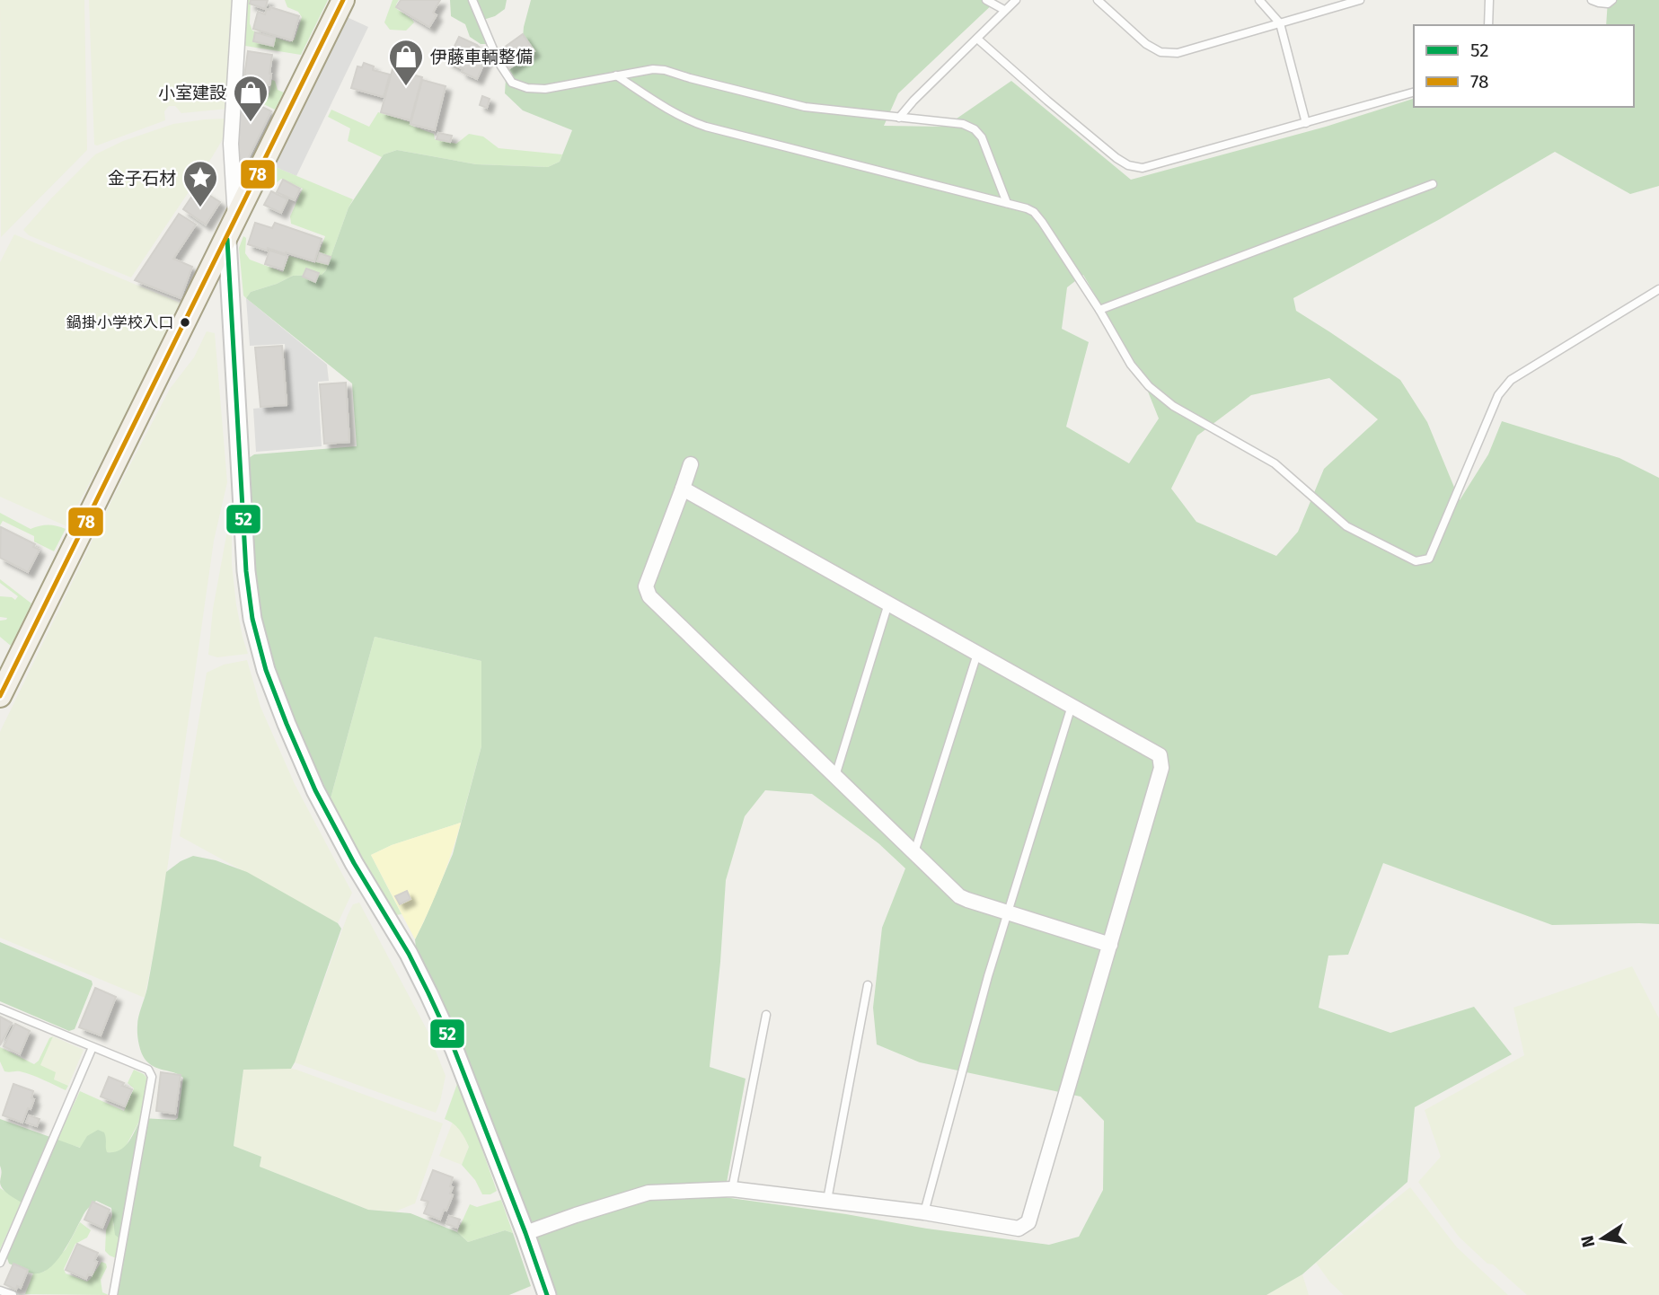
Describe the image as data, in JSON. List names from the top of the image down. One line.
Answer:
{"places":{"shop":["伊藤車輌整備","小室建設"],"place":["金子石材"],"other":["鍋掛小学校入口"]},"lines":["transit line 78","transit line 52"],"legend":["52","78"],"north":"left"}
